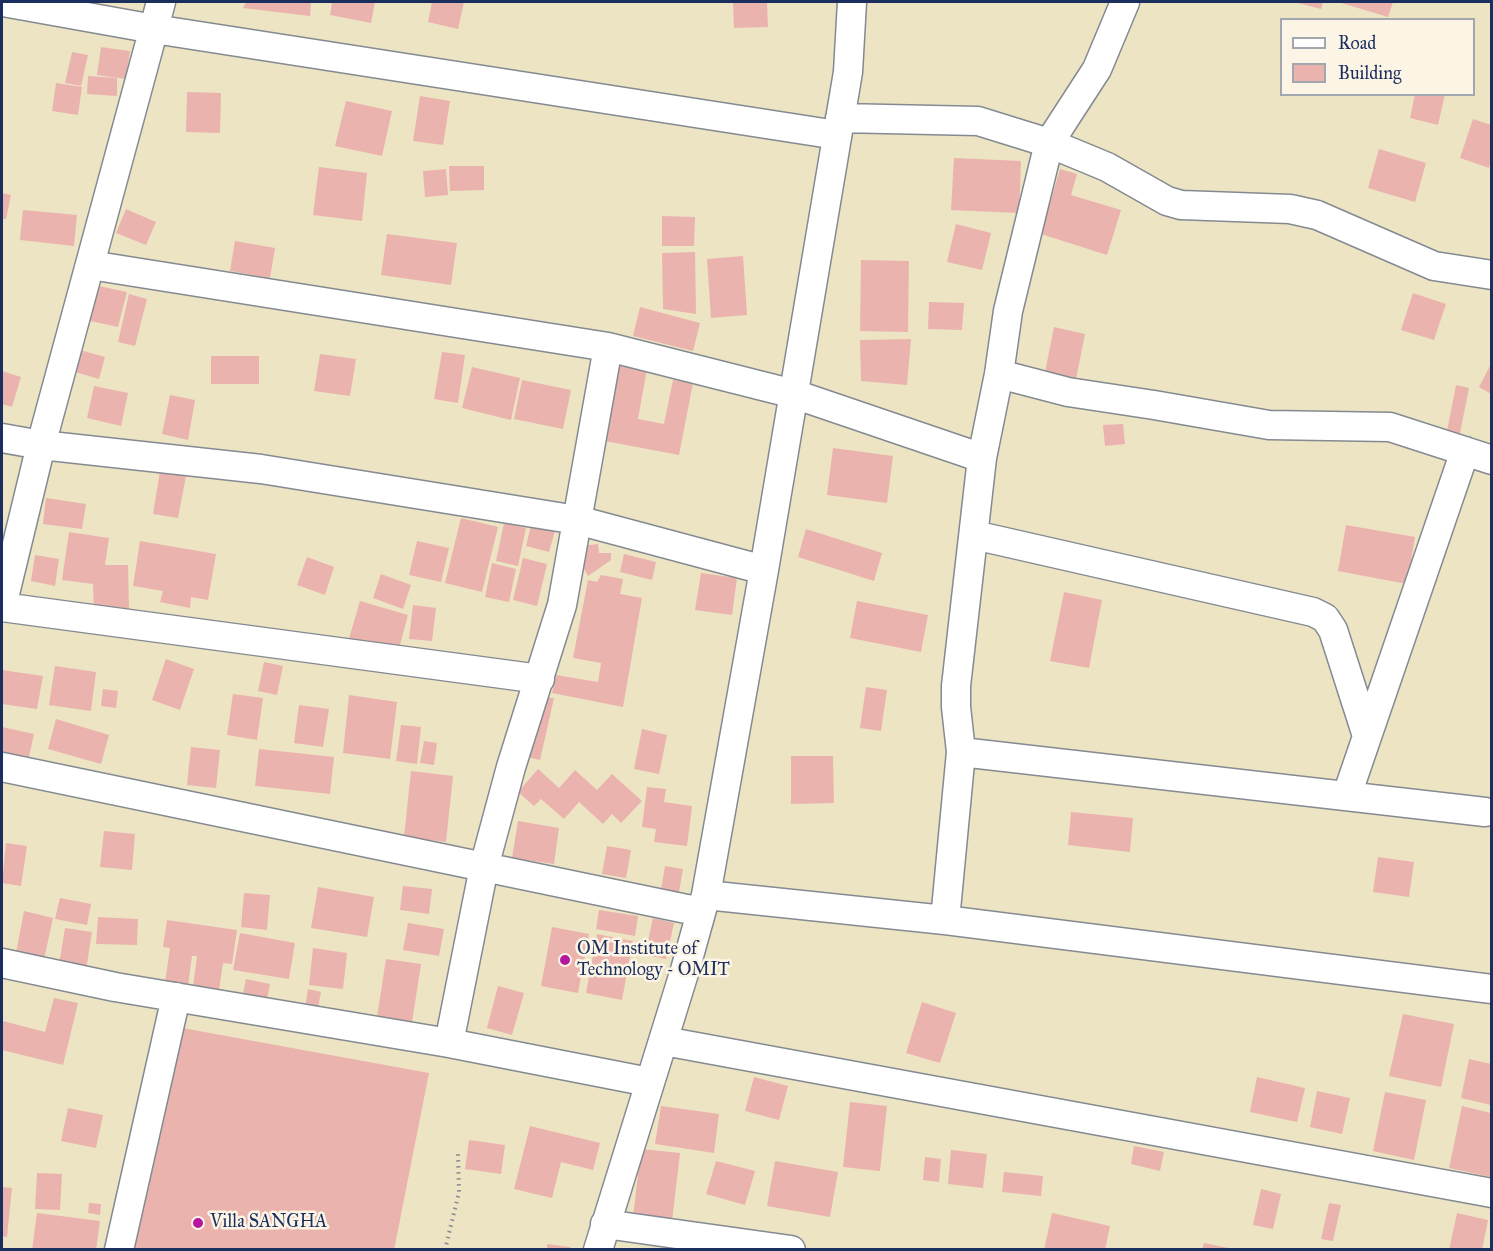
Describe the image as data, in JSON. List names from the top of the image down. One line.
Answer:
{"places":["OM Institute of Technology - OMIT","Villa SANGHA"],"legend":["Road","Building"]}
